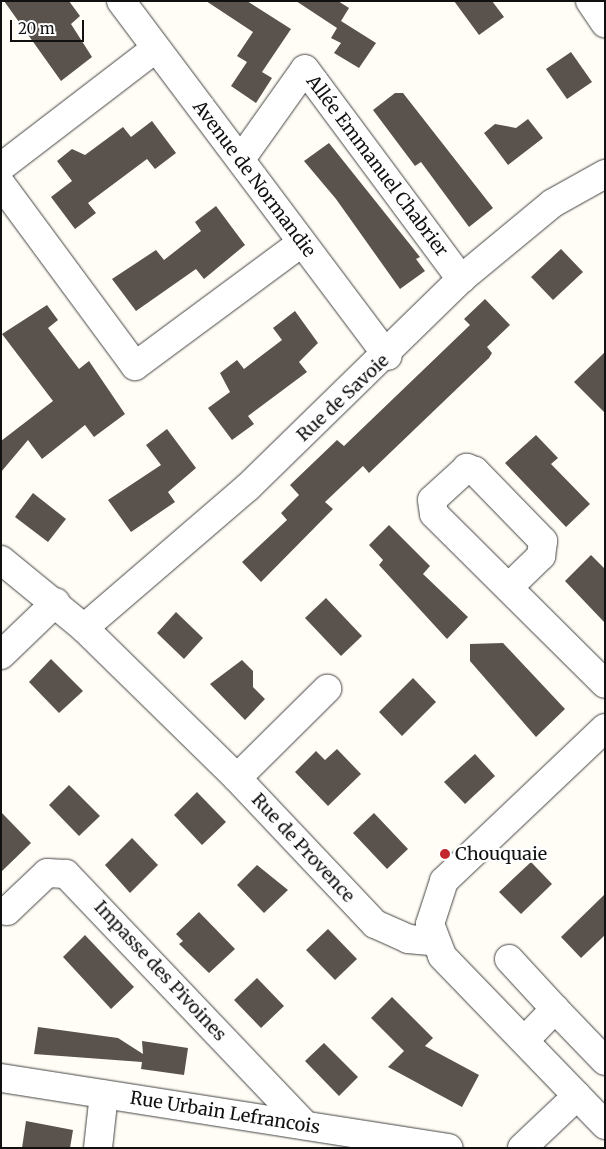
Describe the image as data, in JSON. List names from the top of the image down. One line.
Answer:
{"streets":{"street":["Allée Emmanuel Chabrier","Avenue de Normandie","Rue de Savoie","Rue de Provence","Impasse des Pivoines","Rue Urbain Lefrancois"]},"crossings":[["Allée Emmanuel Chabrier","Avenue de Normandie"],["Allée Emmanuel Chabrier","Rue de Savoie"],["Avenue de Normandie","Rue de Savoie"],["Rue de Savoie","Rue de Provence"],["Impasse des Pivoines","Rue Urbain Lefrancois"]],"places":["Chouquaie"],"scale_bar":"20 m"}
